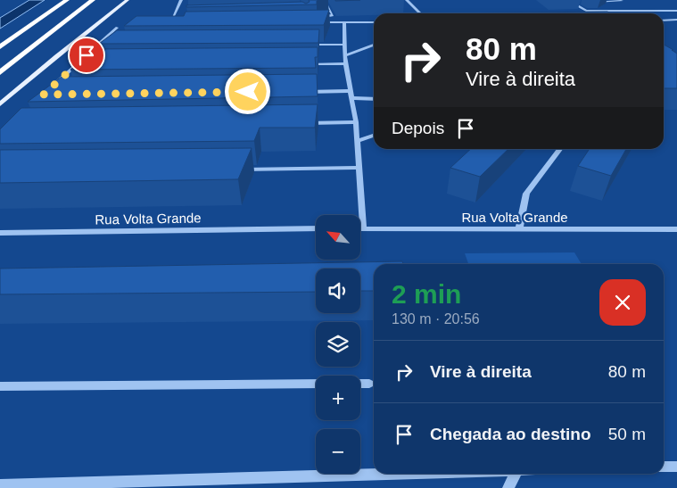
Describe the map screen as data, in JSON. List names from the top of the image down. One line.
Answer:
{"streets":{"street":["Rua Volta Grande"]},"north":"top left","page":{"turn":["80 m","Vire à direita"],"then":"Depois","map_buttons":["+","−"],"heading":["2 min","130 m · 20:56"],"list":[{"name":"Vire à direita","value":"80 m"},{"name":"Chegada ao destino","value":"50 m"}]}}
